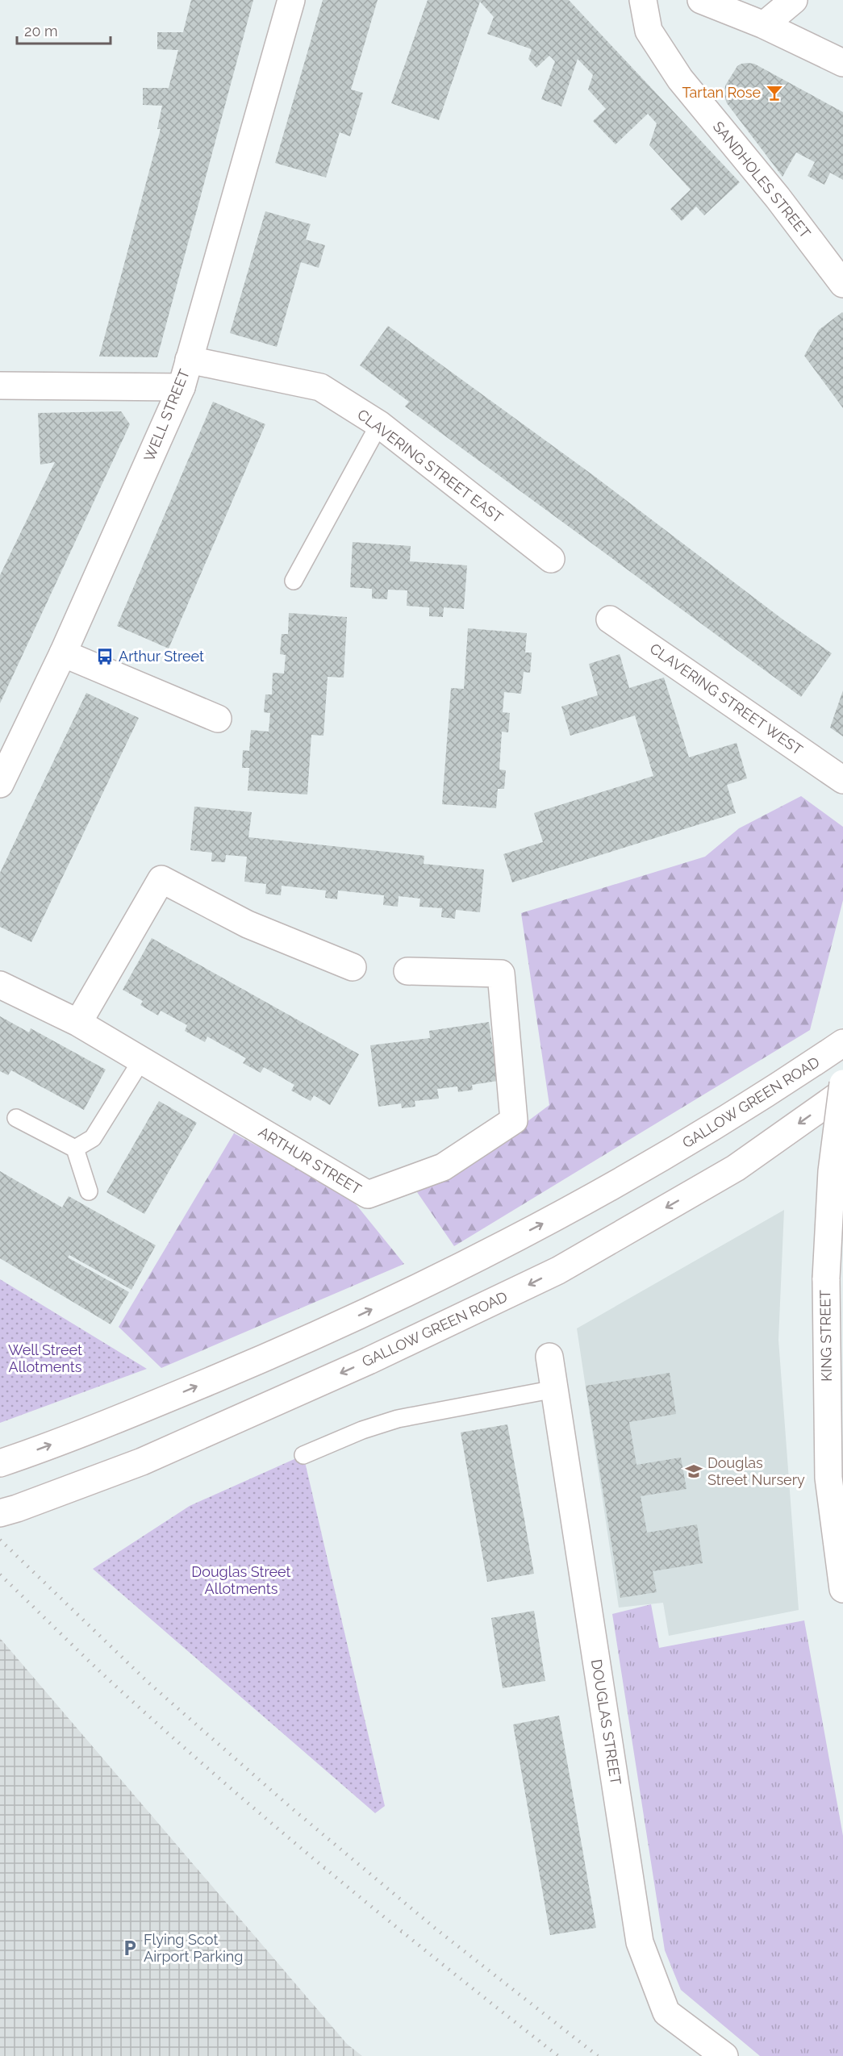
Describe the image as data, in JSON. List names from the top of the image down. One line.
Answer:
{"streets":{"street":["SANDHOLES STREET","WELL STREET","CLAVERING STREET EAST","CLAVERING STREET WEST","GALLOW GREEN ROAD","ARTHUR STREET","KING STREET","DOUGLAS STREET"]},"crossings":[["WELL STREET","CLAVERING STREET EAST"]],"parks":["Well Street Allotments","Douglas Street Allotments"],"places":{"bar":["Tartan Rose"],"bus stop":["Arthur Street"],"school or university":["Douglas Street Nursery"],"parking":["Flying Scot Airport Parking"]},"scale_bar":"20 m"}
